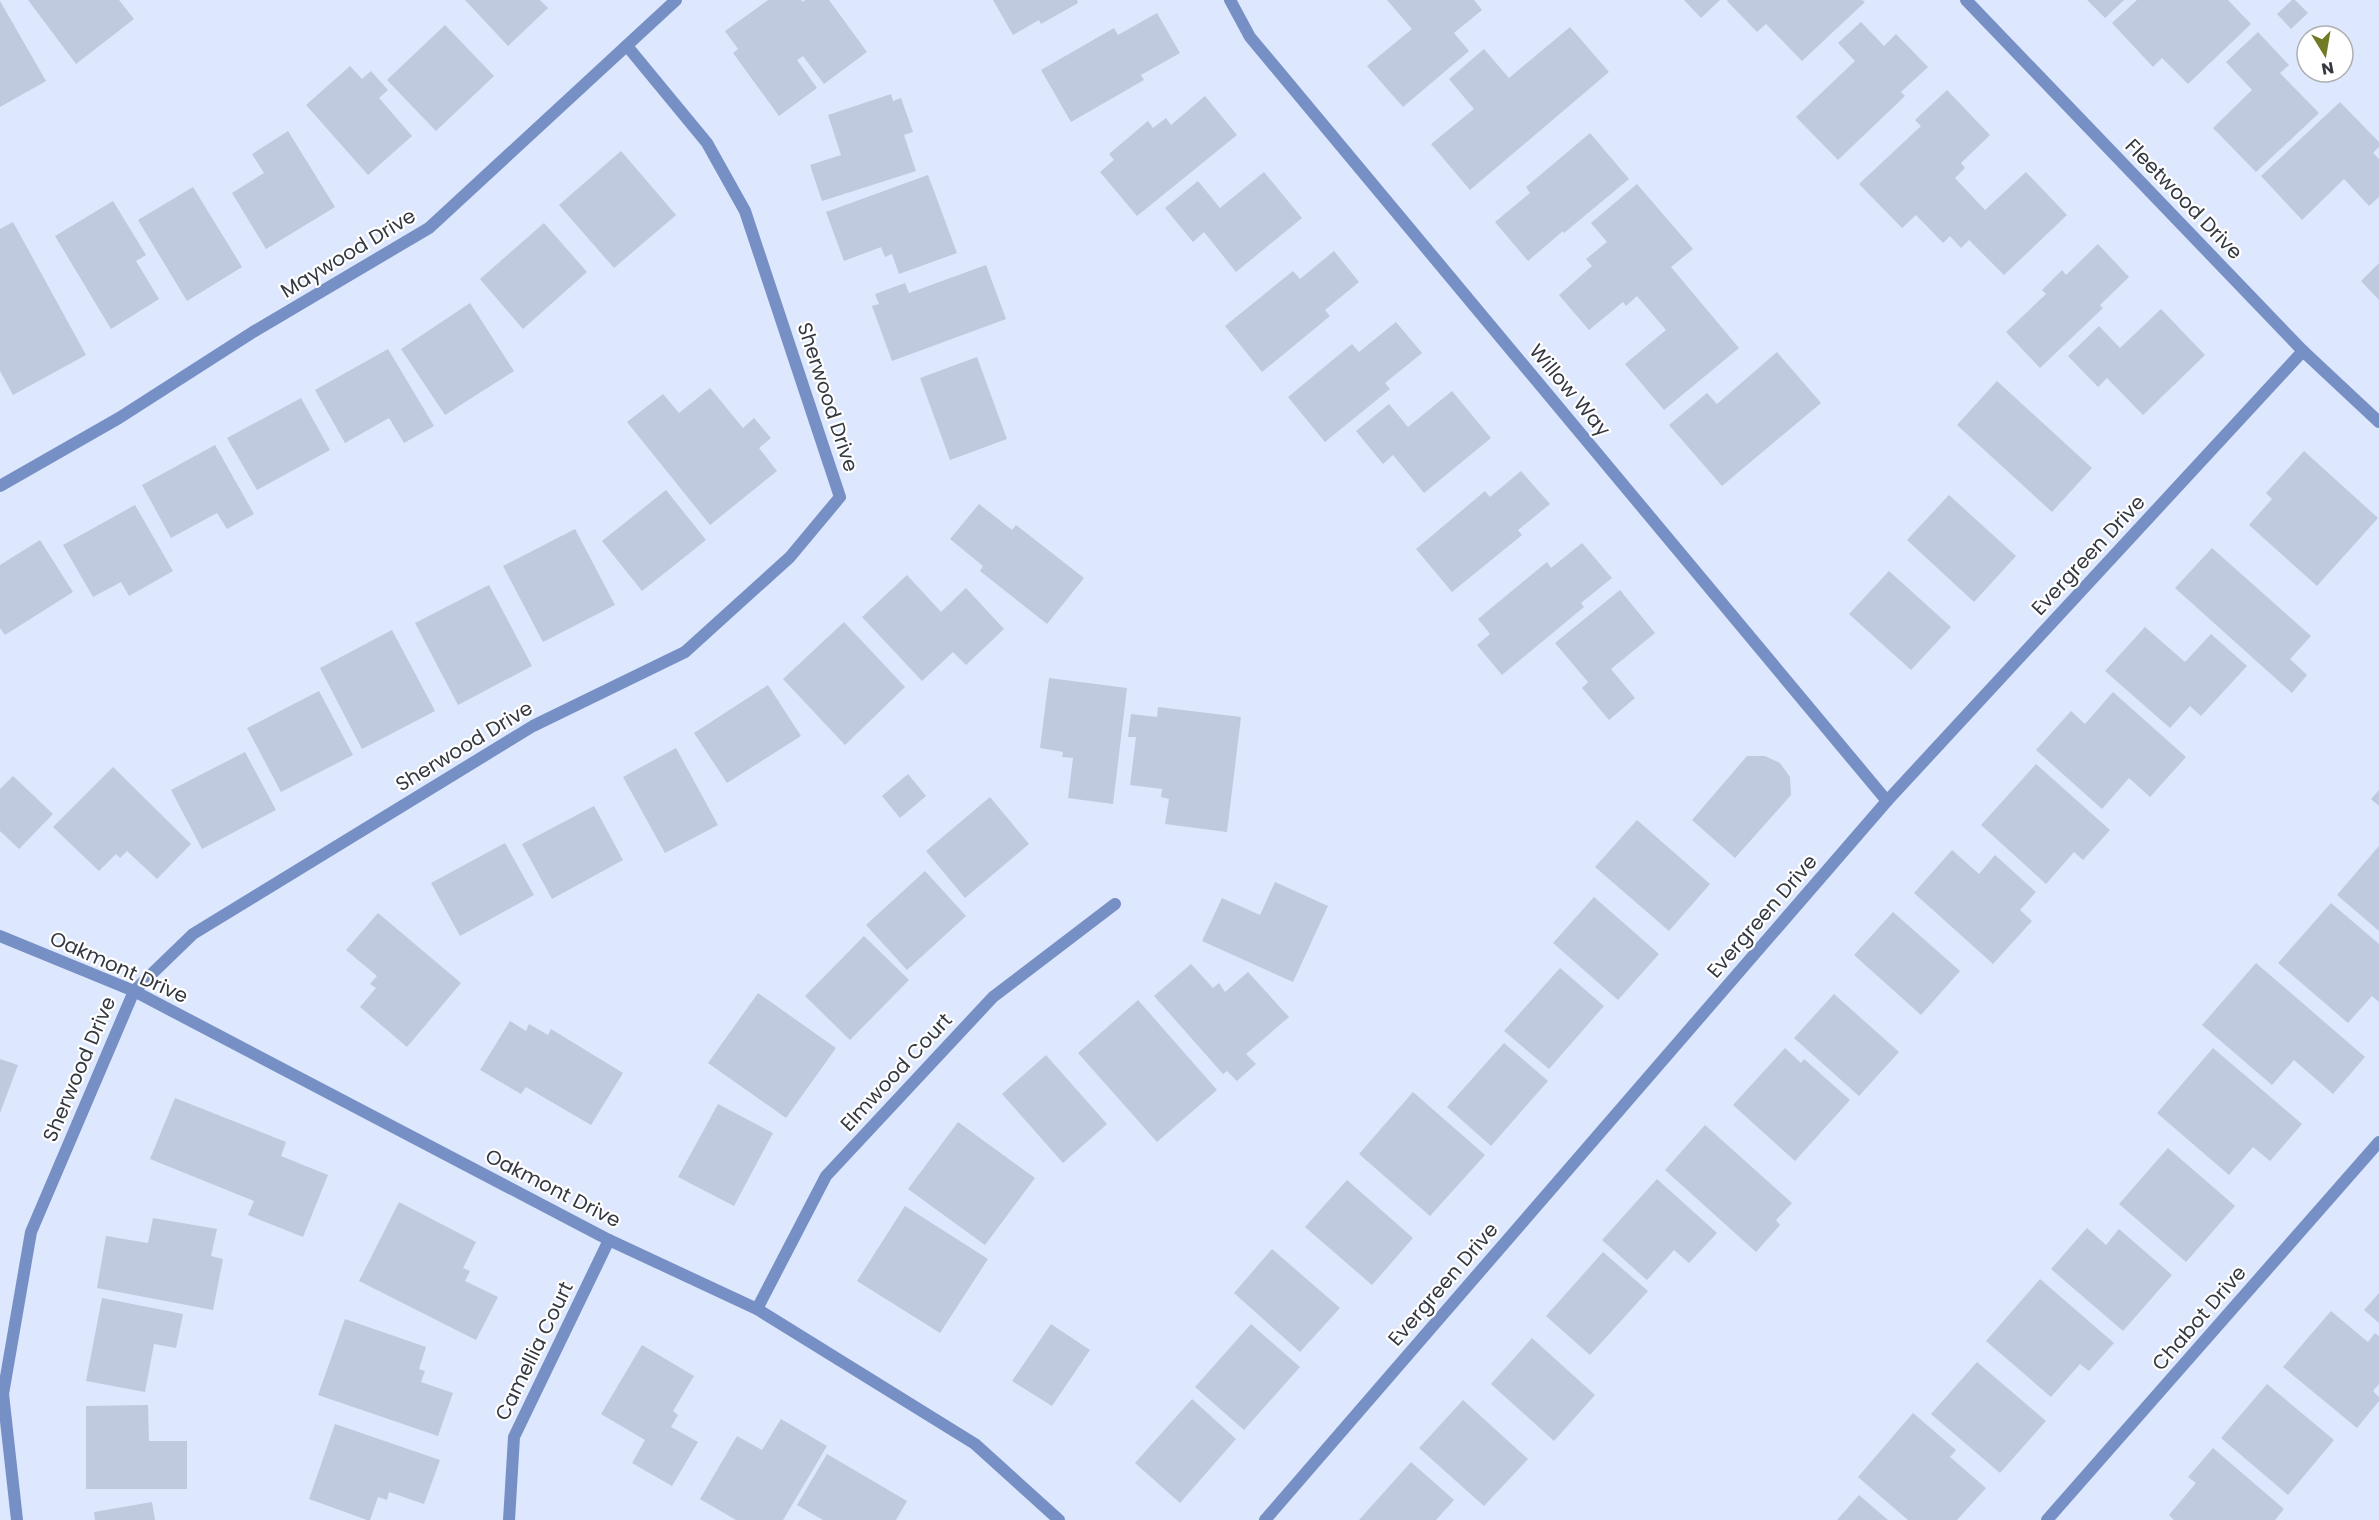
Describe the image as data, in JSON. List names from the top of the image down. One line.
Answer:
{"streets":{"street":["Fleetwood Drive","Maywood Drive","Willow Way","Sherwood Drive","Evergreen Drive","Oakmont Drive","Elmwood Court","Chabot Drive","Camellia Court"]},"crossings":[["Fleetwood Drive","Evergreen Drive"],["Maywood Drive","Sherwood Drive"],["Willow Way","Evergreen Drive"],["Sherwood Drive","Oakmont Drive"],["Oakmont Drive","Elmwood Court"],["Oakmont Drive","Camellia Court"]],"north":"bottom"}
